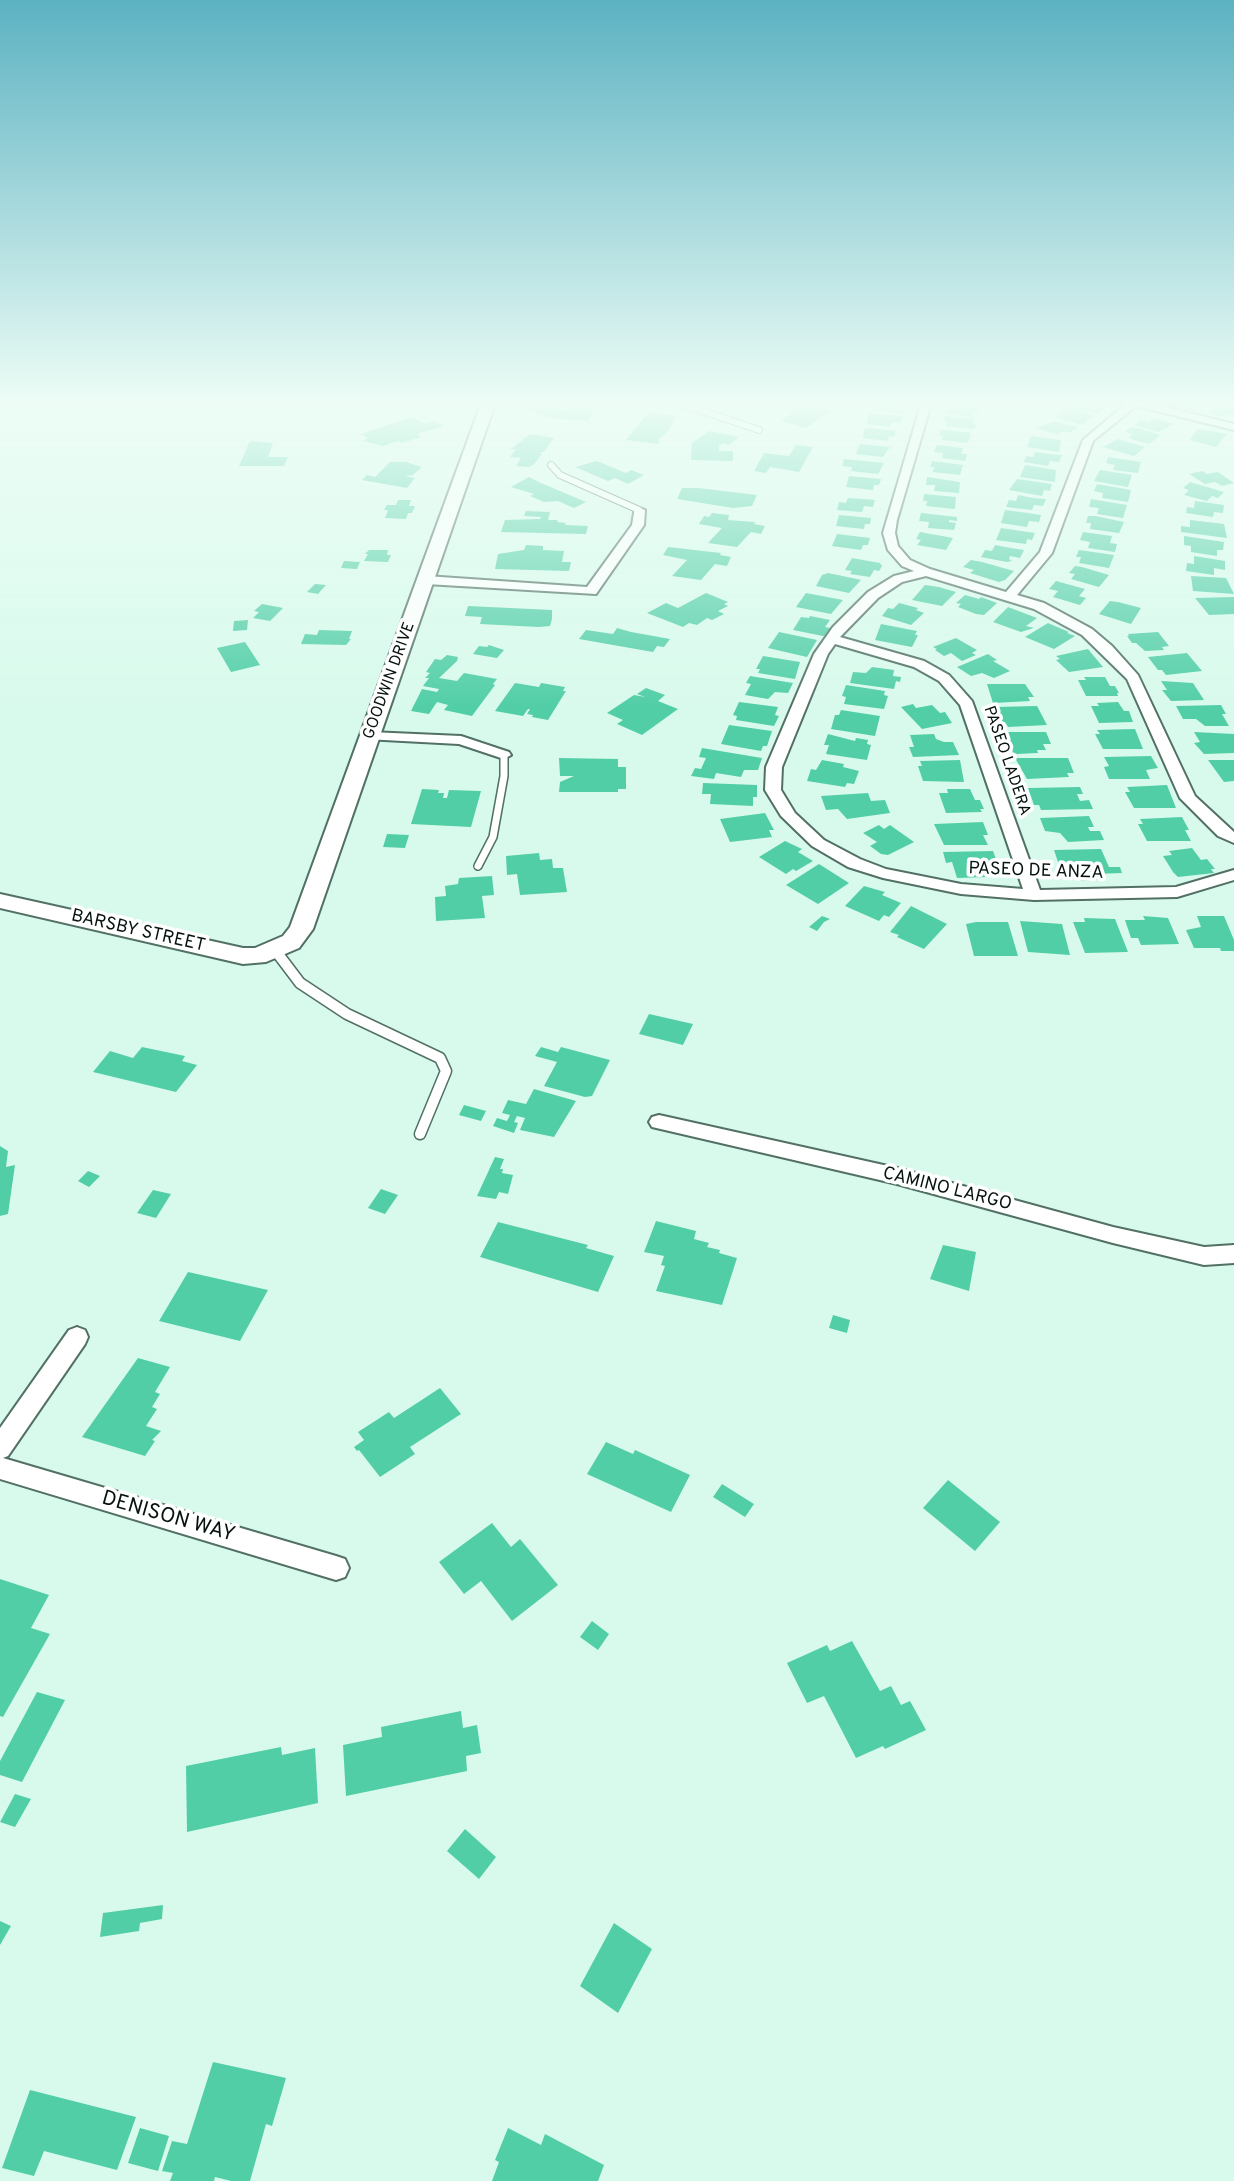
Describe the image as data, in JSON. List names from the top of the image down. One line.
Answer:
{"streets":{"street":["GOODWIN DRIVE","PASEO LADERA","PASEO DE ANZA","BARSBY STREET","CAMINO LARGO","DENISON WAY"]},"crossings":[["GOODWIN DRIVE","BARSBY STREET"],["PASEO LADERA","PASEO DE ANZA"]]}
